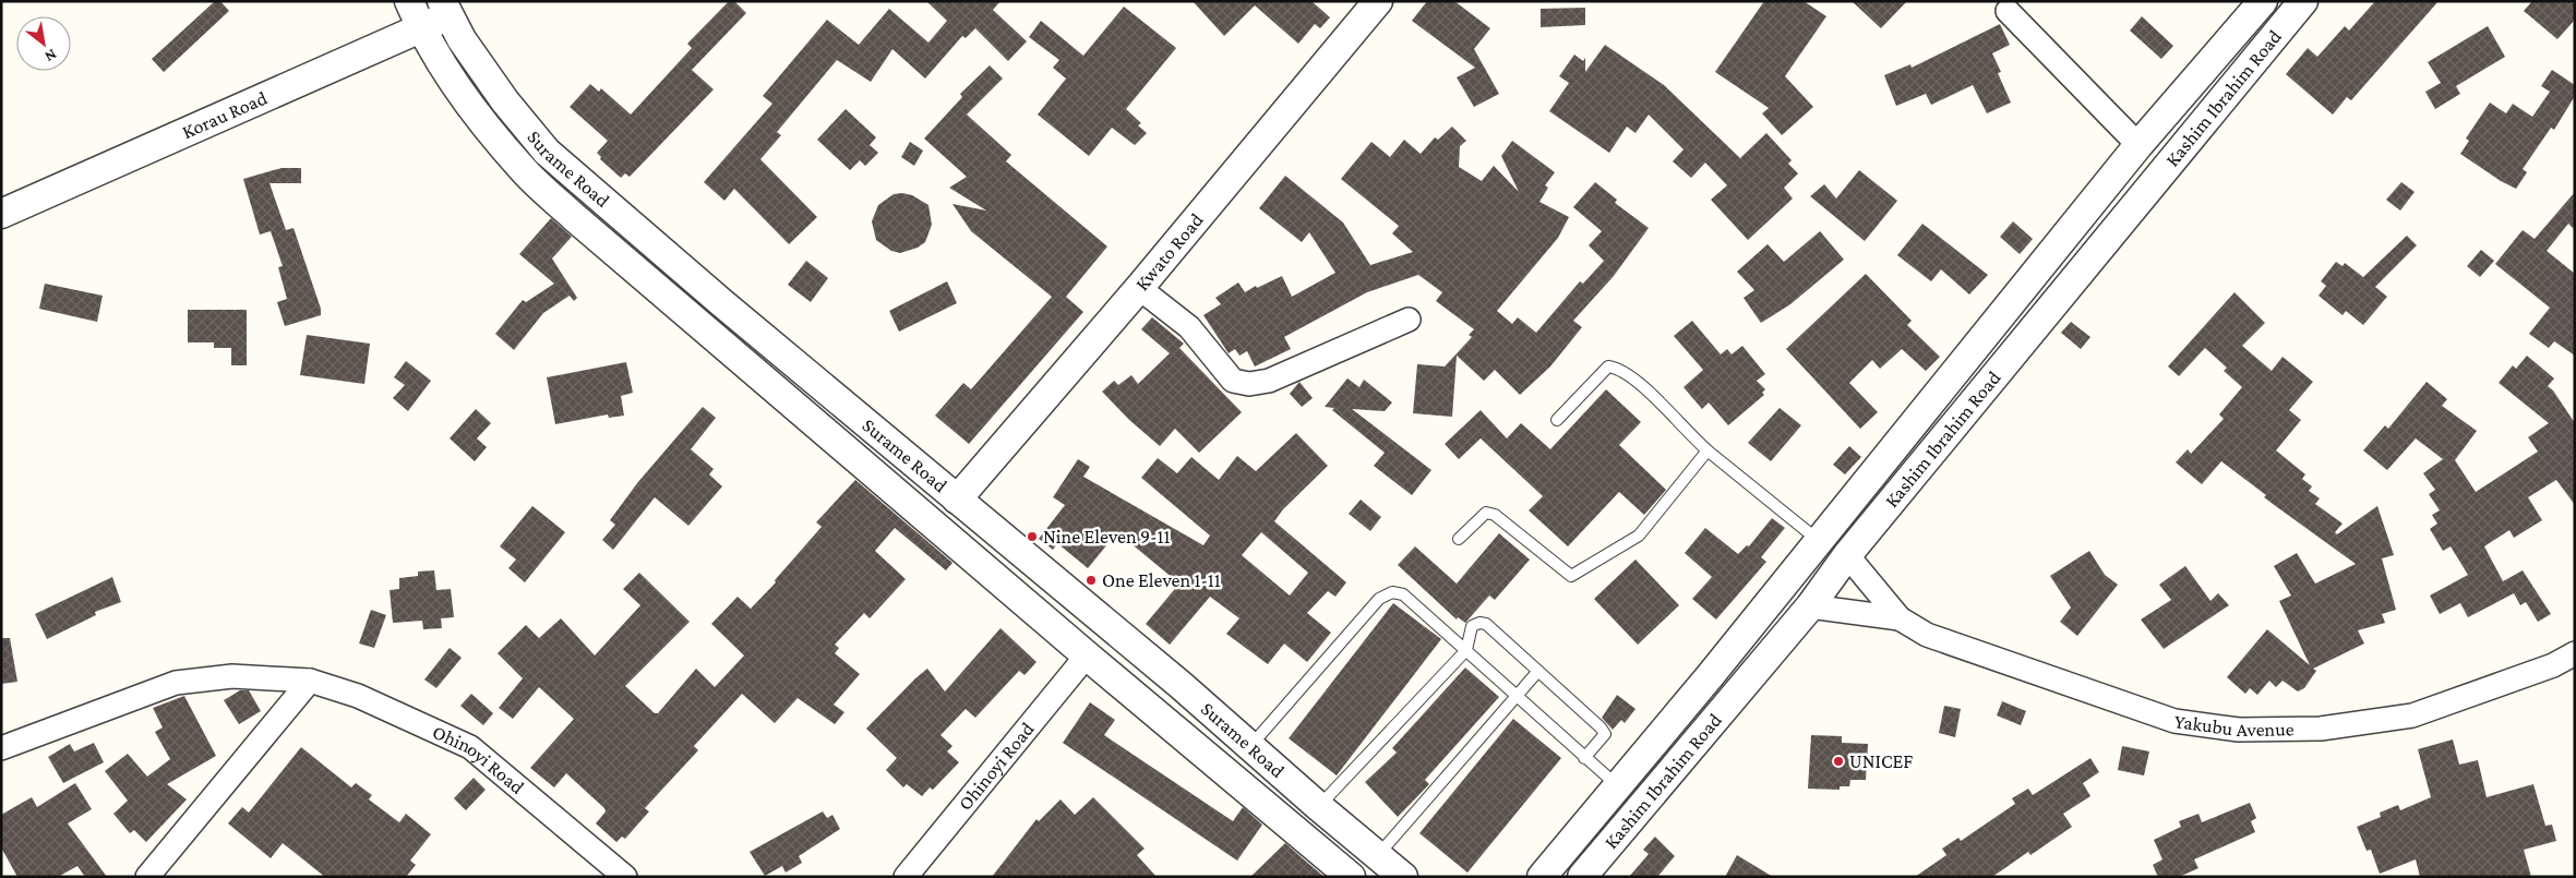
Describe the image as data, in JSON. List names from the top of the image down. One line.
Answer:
{"streets":{"street":["Kashim Ibrahim Road","Korau Road","Surame Road","Kwato Road","Yakubu Avenue","Ohinoyi Road"]},"crossings":[["Kashim Ibrahim Road","Yakubu Avenue"],["Korau Road","Surame Road"],["Surame Road","Kwato Road"],["Surame Road","Ohinoyi Road"]],"places":["Nine Eleven 9-11","One Eleven 1-11","UNICEF"],"north":"bottom right"}
